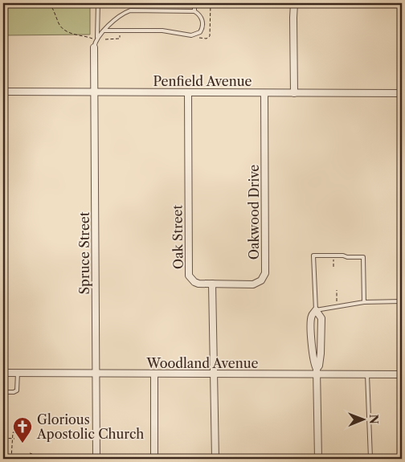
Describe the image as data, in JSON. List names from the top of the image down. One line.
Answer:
{"streets":{"street":["Penfield Avenue","Oakwood Drive","Oak Street","Spruce Street","Woodland Avenue"]},"crossings":[["Penfield Avenue","Oakwood Drive"],["Penfield Avenue","Oak Street"],["Penfield Avenue","Spruce Street"],["Oakwood Drive","Oak Street"],["Spruce Street","Woodland Avenue"]],"places":{"church":["Glorious Apostolic Church"]},"north":"right"}
